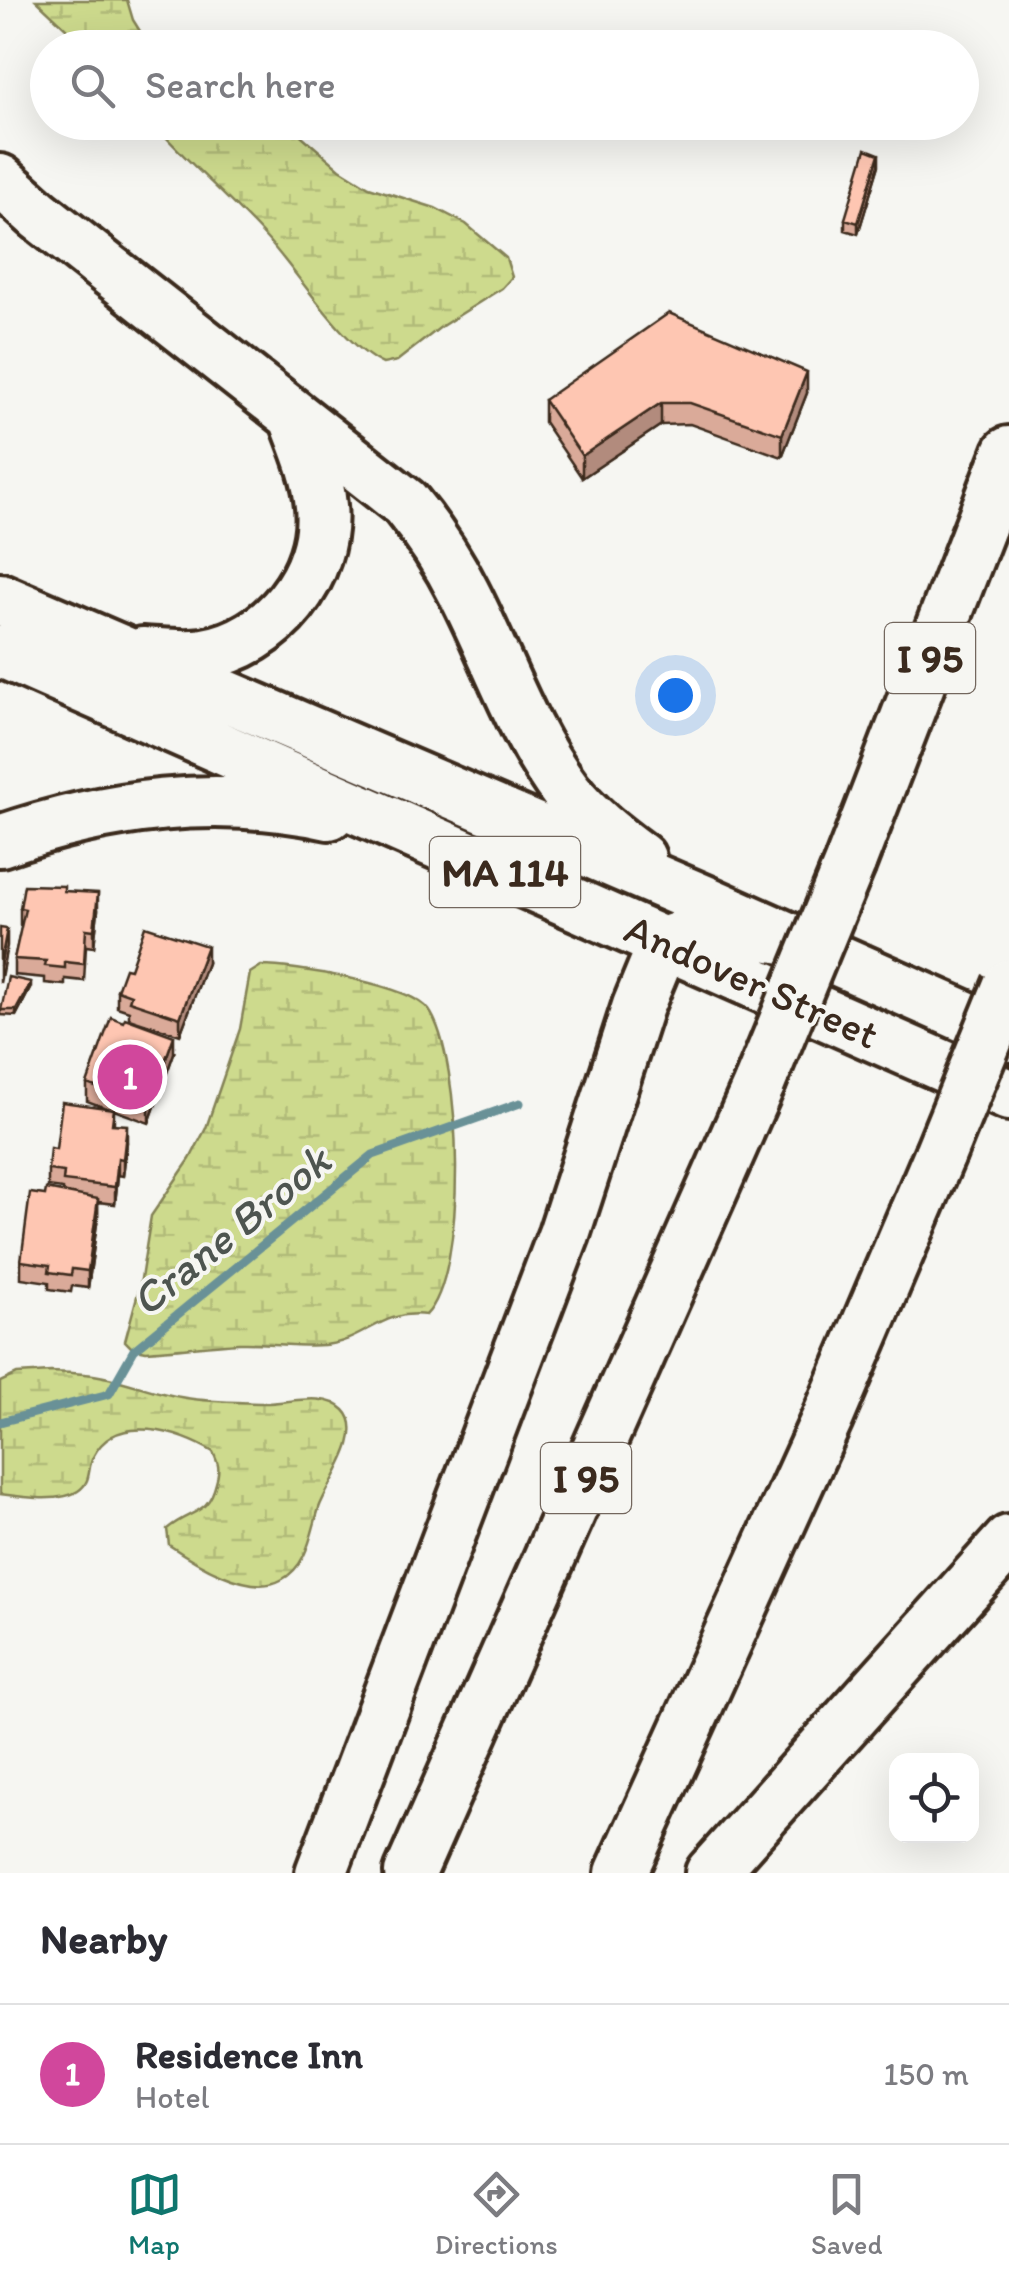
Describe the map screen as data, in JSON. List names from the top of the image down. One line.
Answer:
{"streets":{"highway":["I 95","MA 114","Andover Street"]},"water":["Crane Brook"],"page":{"search":"Search here","pins":"1","heading":"Nearby","list":[{"mark":"1","name":"Residence Inn","note":"Hotel","value":"150 m"}],"nav":["Map","Directions","Saved"]}}
